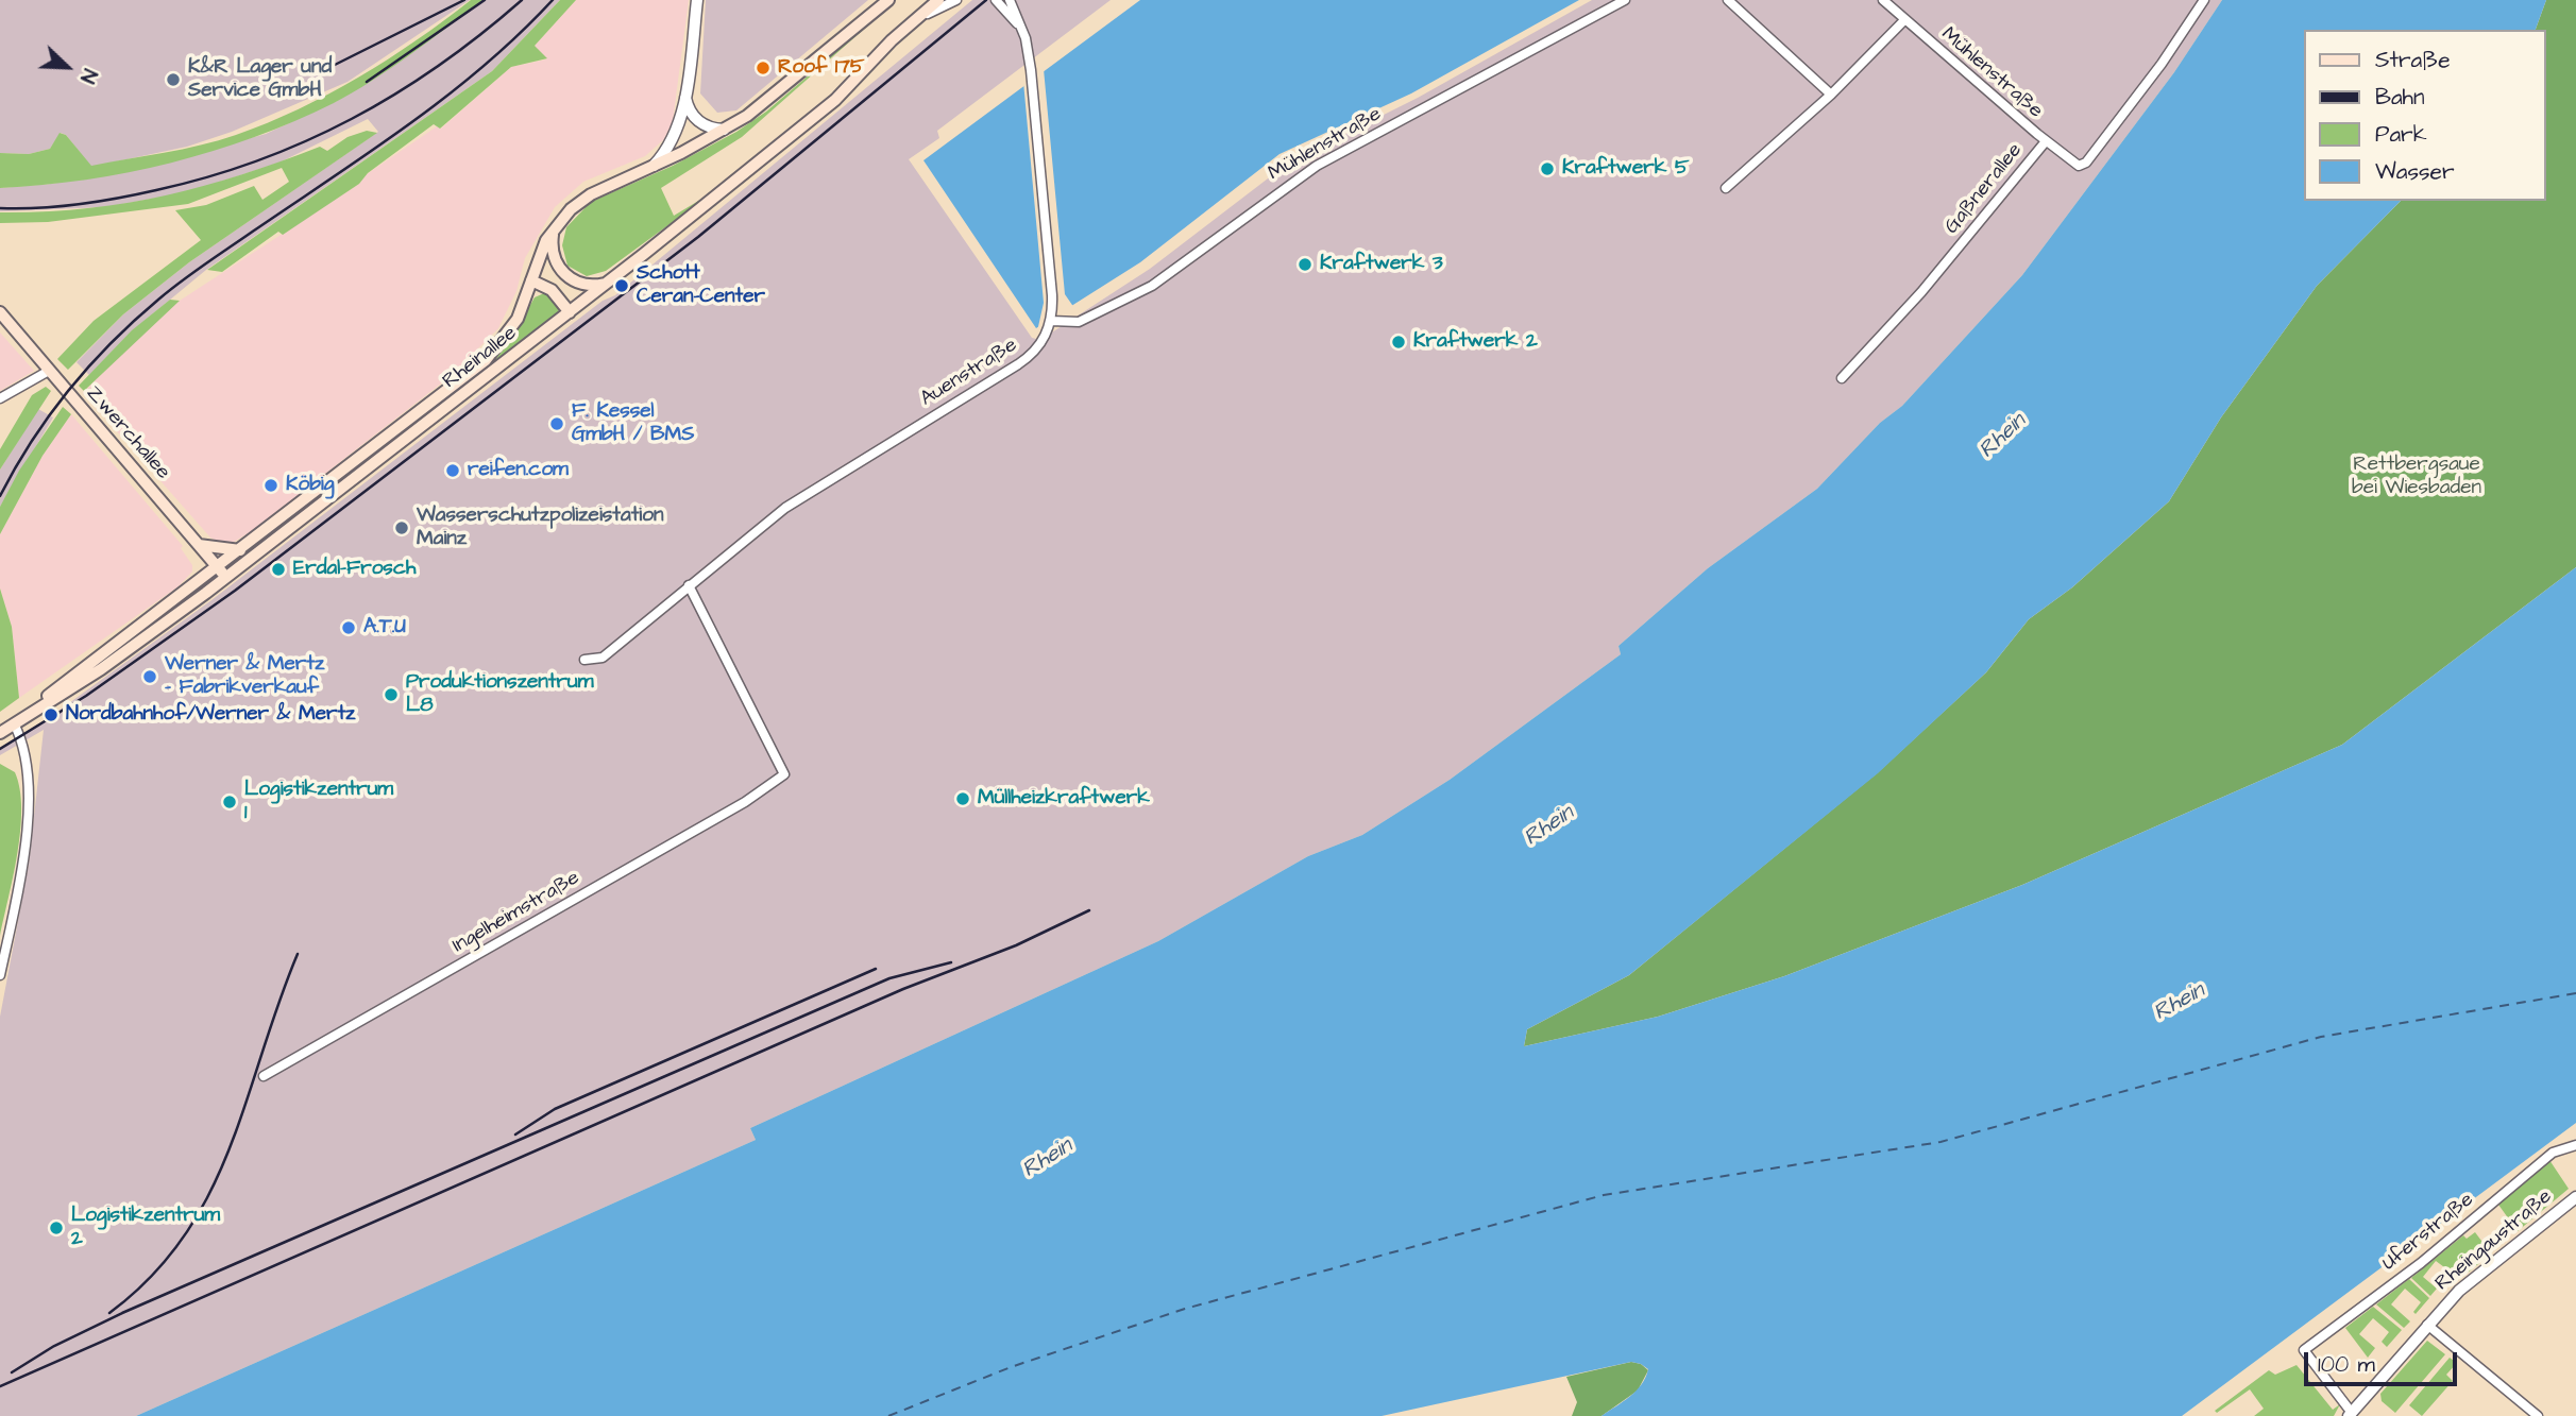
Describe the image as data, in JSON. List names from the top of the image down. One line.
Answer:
{"streets":{"main road":["Rheinallee","Zwerchallee"],"street":["Mühlenstraße","Gaßnerallee","Auenstraße","Ingelheimstraße","Uferstraße","Rheingaustraße"]},"crossings":[["Mühlenstraße","Gaßnerallee"],["Mühlenstraße","Auenstraße"],["Rheinallee","Zwerchallee"],["Auenstraße","Ingelheimstraße"],["Uferstraße","Rheingaustraße"]],"water":["Rhein"],"parks":["Rettbergsaue bei Wiesbaden"],"places":["Roof 175","K&R Lager und Service GmbH","Kraftwerk 5","Kraftwerk 3","Schott Ceran-Center","Kraftwerk 2","F. Kessel GmbH / BMS","reifen.com","Köbig","Wasserschutzpolizeistation Mainz","Erdal-Frosch","A.T.U","Werner & Mertz - Fabrikverkauf","Produktionszentrum L8","Nordbahnhof/Werner & Mertz","Müllheizkraftwerk","Logistikzentrum 1","Logistikzentrum 2"],"legend":["Straße","Bahn","Park","Wasser"],"scale_bar":"100 m","north":"bottom right"}
